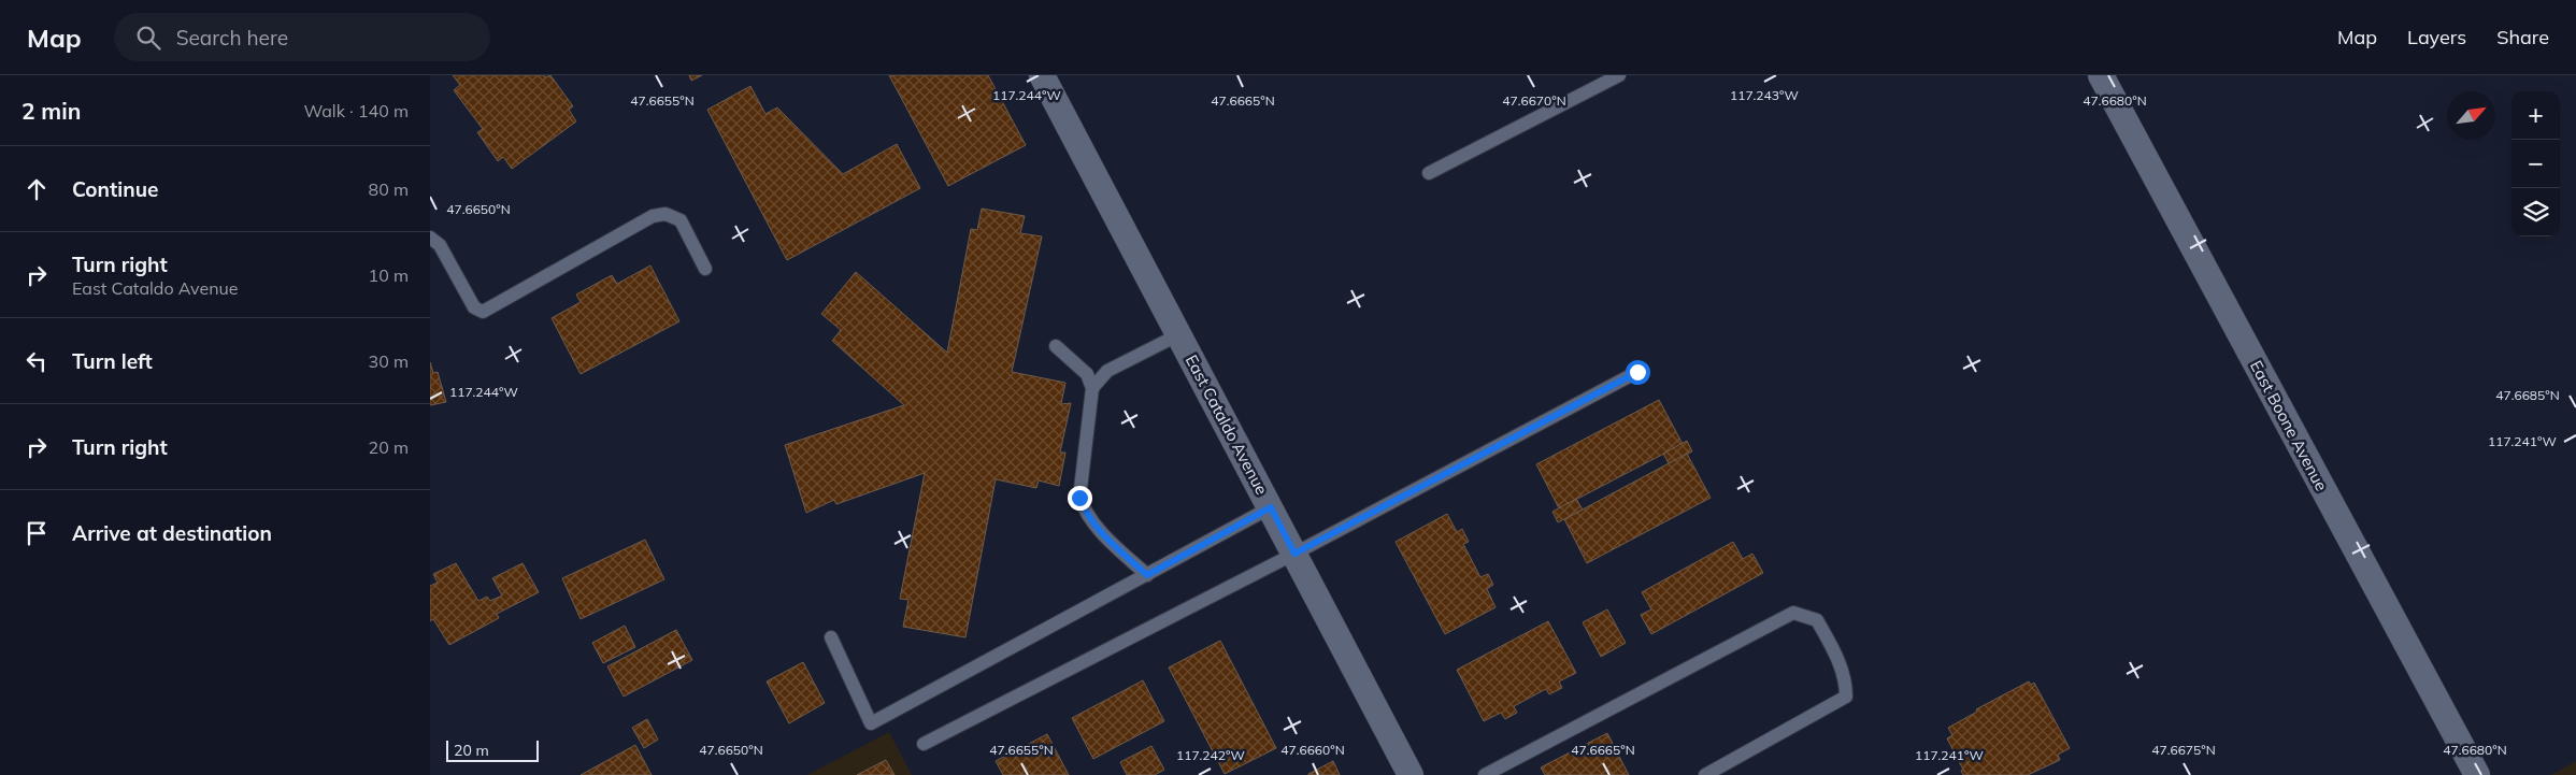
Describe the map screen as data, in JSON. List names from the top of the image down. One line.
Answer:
{"streets":{"street":["East Cataldo Avenue","East Boone Avenue"]},"scale_bar":"20 m","north":"top right","page":{"header":"Map","search":"Search here","nav":["Map","Layers","Share"],"heading":["2 min","Walk · 140 m"],"map_buttons":["+","−"],"list":[["Continue","80 m"],["Turn right","East Cataldo Avenue","10 m"],["Turn left","30 m"],["Turn right","20 m"],"Arrive at destination"],"scale":"20 m"},"coordinates":["117.244°W","117.243°W","47.6655°N","47.6665°N","47.6670°N","47.6680°N","47.6650°N","47.6685°N","117.241°W","47.6660°N","47.6675°N","117.242°W"]}
